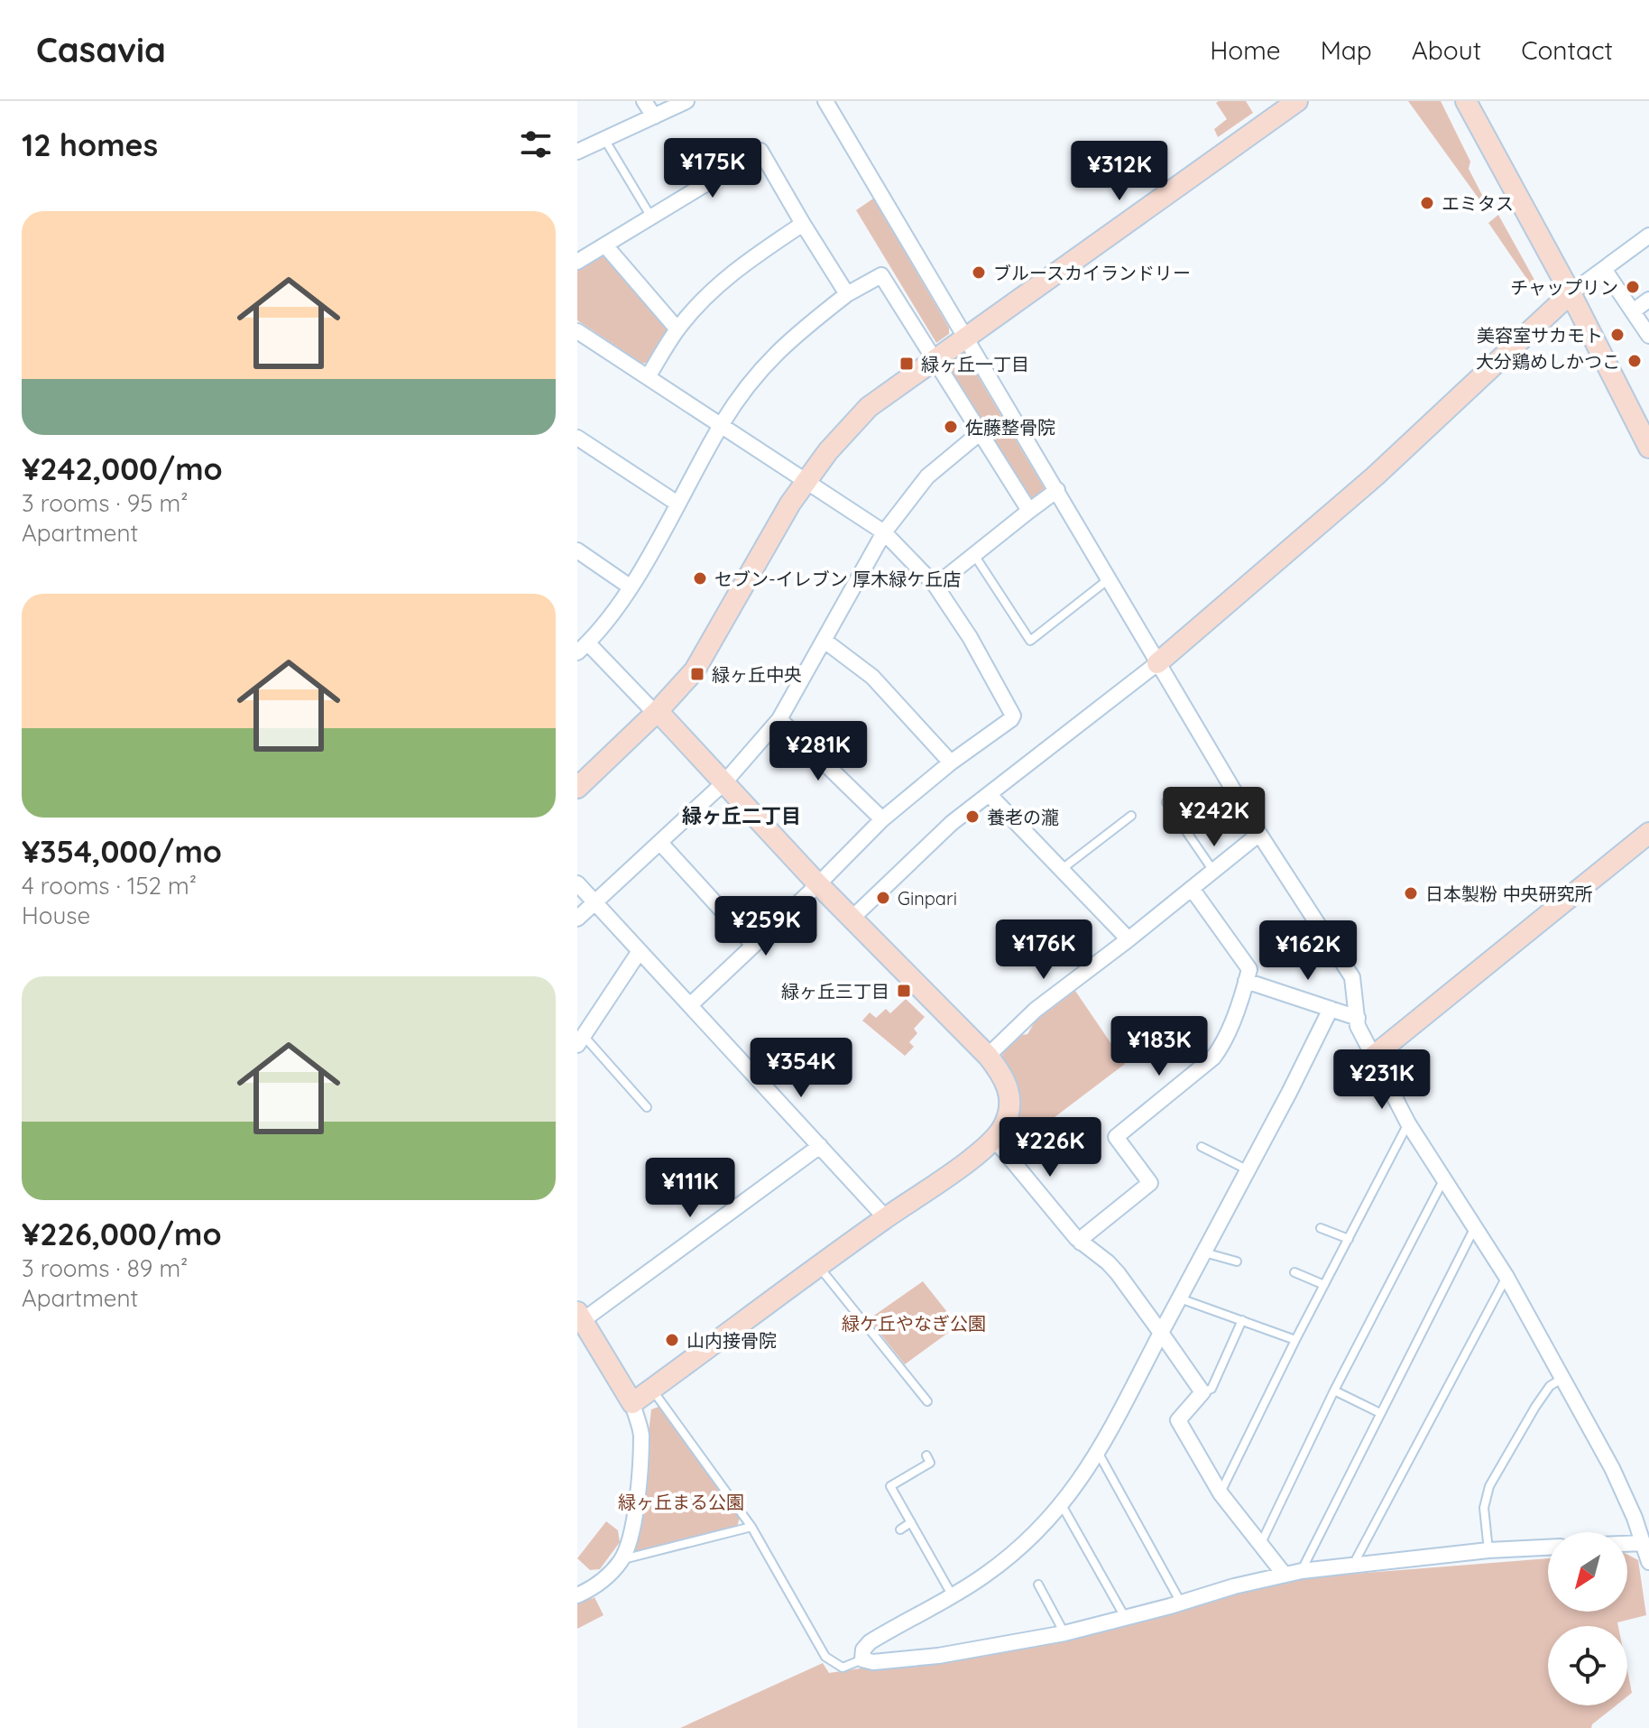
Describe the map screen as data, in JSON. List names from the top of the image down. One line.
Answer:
{"districts":["緑ヶ丘二丁目"],"parks":["緑ケ丘やなぎ公園","緑ヶ丘まる公園"],"places":{"other":["エミタス","ブルースカイランドリー","チャップリン","美容室サカモト","大分鶏めしかつこ","佐藤整骨院","セブン-イレブン 厚木緑ケ丘店","養老の瀧","日本製粉 中央研究所","Ginpari","山内接骨院"],"transit":["緑ヶ丘一丁目","緑ヶ丘中央","緑ヶ丘三丁目"]},"north":"bottom left","page":{"header":"Casavia","nav":["Home","Map","About","Contact"],"heading":"12 homes","price":["¥175K","¥312K","¥281K","¥242K","¥259K","¥176K","¥162K","¥183K","¥354K","¥231K","¥226K","¥111K"],"list":[{"name":"¥242,000/mo","note":"3 rooms · 95 m² · Apartment"},{"name":"¥354,000/mo","note":"4 rooms · 152 m² · House"},{"name":"¥226,000/mo","note":"3 rooms · 89 m² · Apartment"}]}}
